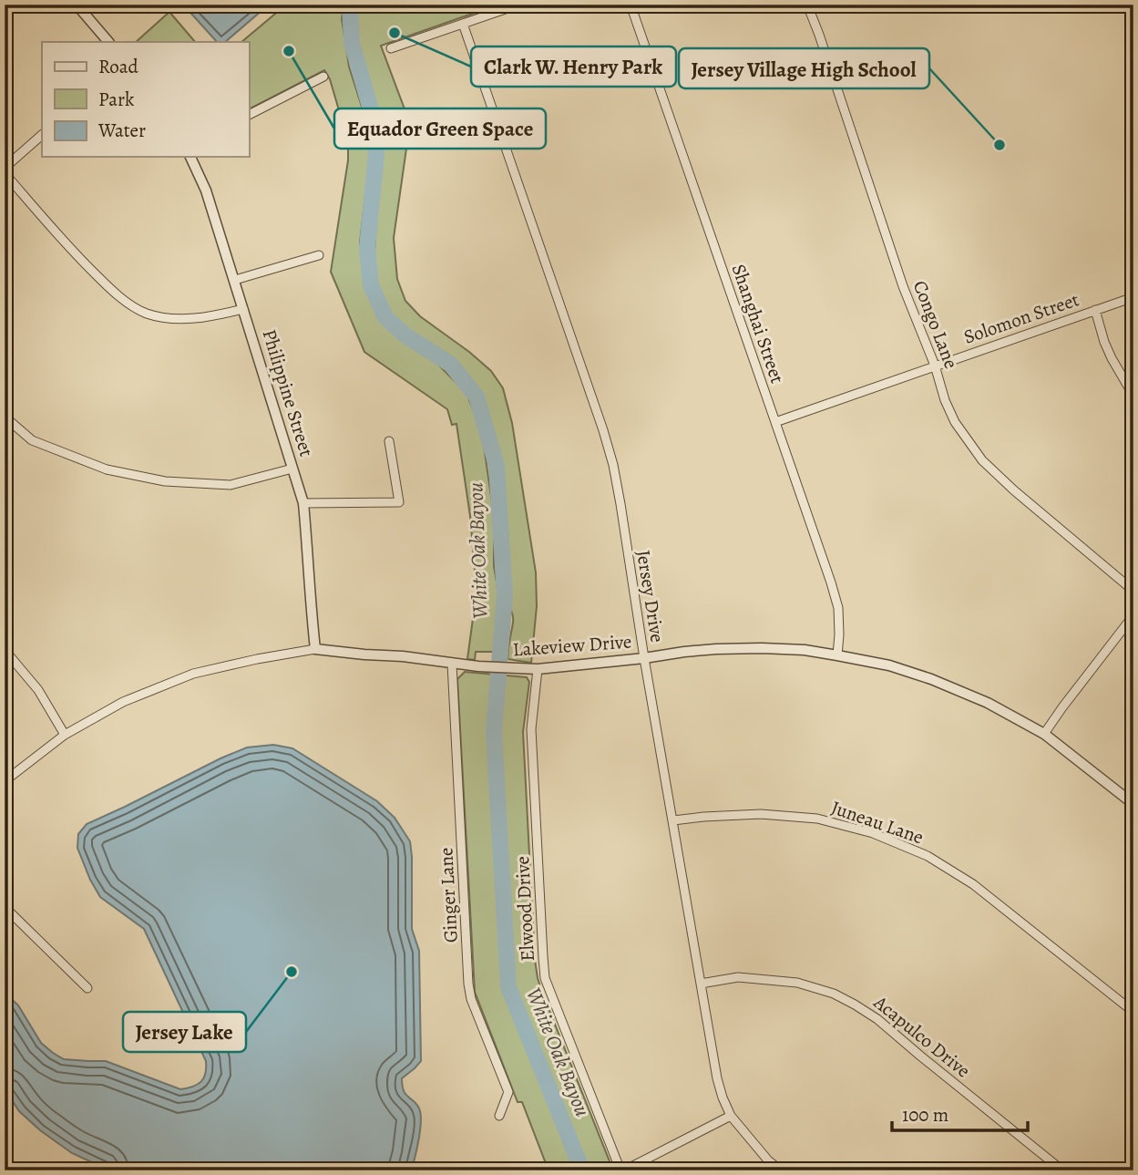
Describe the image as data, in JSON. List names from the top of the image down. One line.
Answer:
{"streets":{"street":["Solomon Street","Shanghai Street","Congo Lane","Philippine Street","Jersey Drive","Lakeview Drive","Juneau Lane","Ginger Lane","Elwood Drive","Acapulco Drive"]},"crossings":[["Solomon Street","Shanghai Street"],["Solomon Street","Congo Lane"],["Shanghai Street","Lakeview Drive"],["Philippine Street","Lakeview Drive"],["Jersey Drive","Lakeview Drive"],["Jersey Drive","Juneau Lane"],["Jersey Drive","Acapulco Drive"],["Lakeview Drive","Ginger Lane"],["Lakeview Drive","Elwood Drive"]],"water":["White Oak Bayou"],"places":["Clark W. Henry Park","Equador Green Space","Jersey Village High School","Jersey Lake"],"legend":["Road","Park","Water"],"scale_bar":"100 m"}
